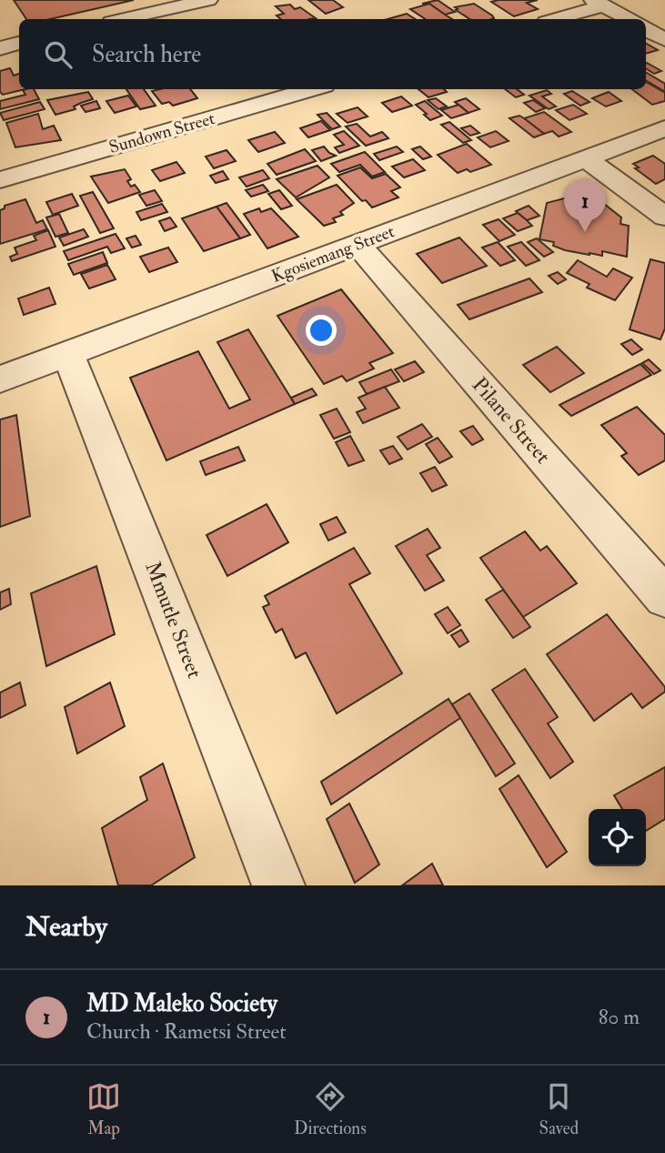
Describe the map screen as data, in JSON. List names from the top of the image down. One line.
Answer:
{"streets":{"street":["Sundown Street","Kgosiemang Street","Pilane Street","Mmutle Street"]},"crossings":[["Kgosiemang Street","Pilane Street"],["Kgosiemang Street","Mmutle Street"]],"page":{"search":"Search here","pins":"1","heading":"Nearby","list":[{"mark":"1","name":"MD Maleko Society","note":"Church · Rametsi Street","value":"80 m"}],"nav":["Map","Directions","Saved"]}}
